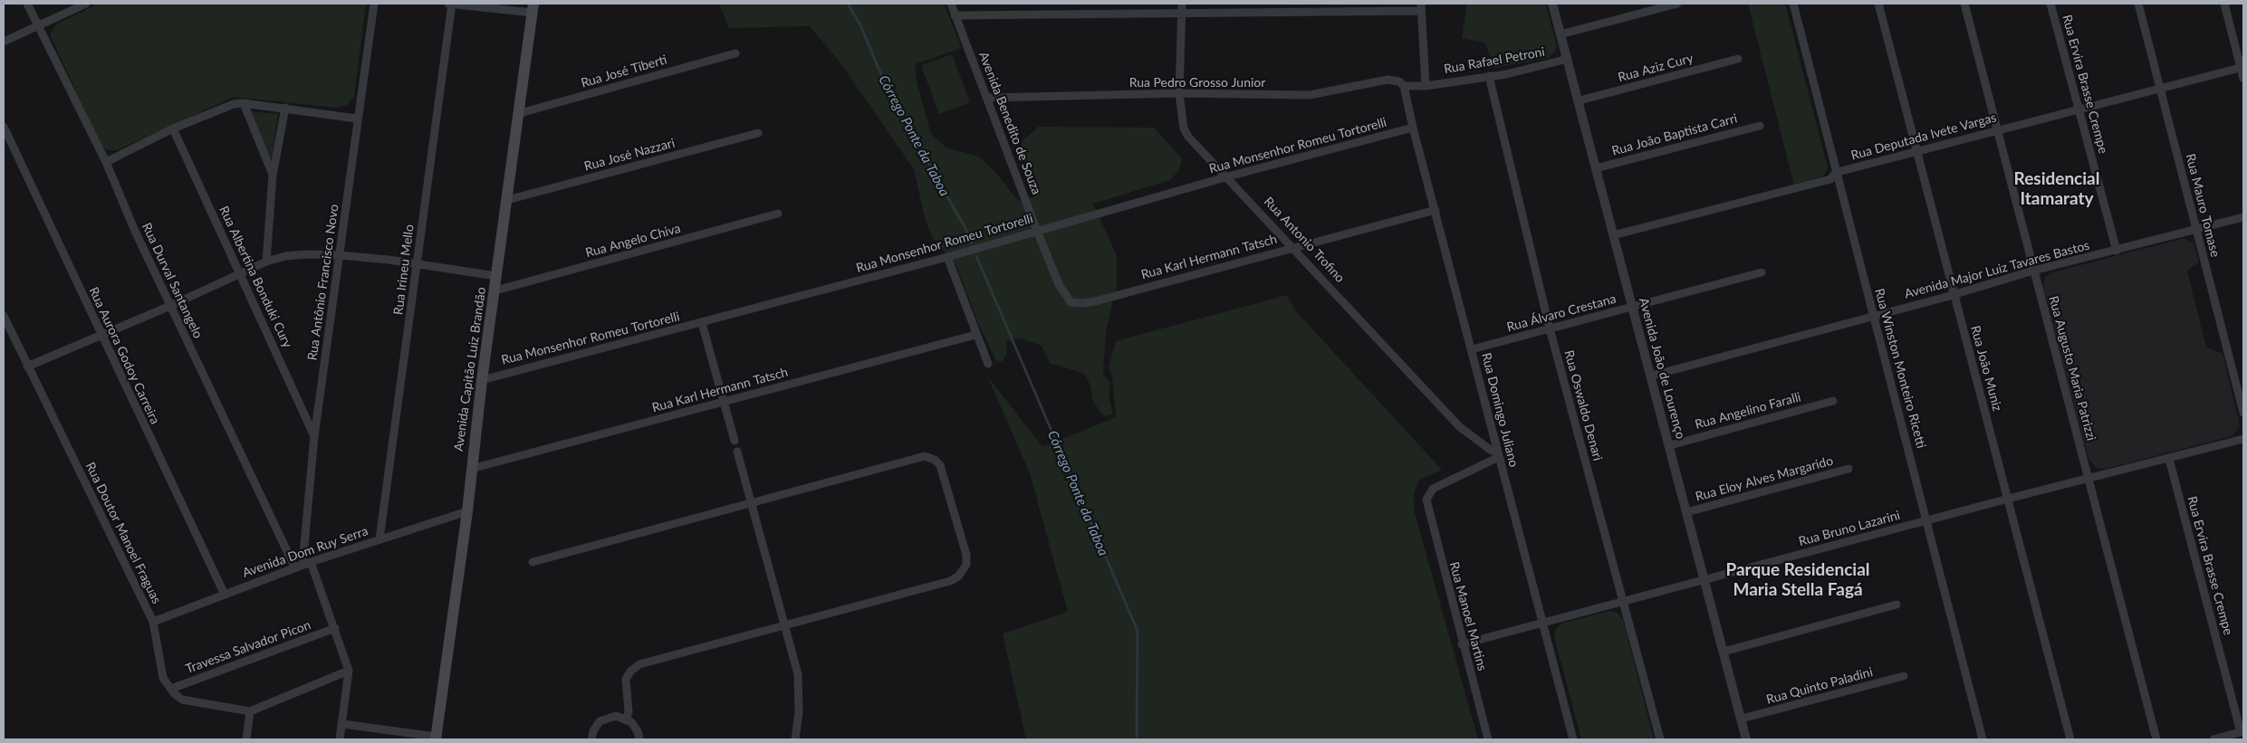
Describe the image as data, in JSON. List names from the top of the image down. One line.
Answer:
{"streets":{"main road":["Avenida Capitão Luiz Brandão"],"street":["Rua Rafael Petroni","Rua Aziz Cury","Rua José Tiberti","Rua Pedro Grosso Junior","Rua Ervira Brasse Crempe","Avenida Benedito de Souza","Rua João Baptista Carri","Rua Deputada Ivete Vargas","Rua Monsenhor Romeu Tortorelli","Rua José Nazzari","Rua Mauro Tomase","Rua Antonio Trofino","Rua Angelo Chiva","Rua Karl Hermann Tatsch","Rua Irineu Mello","Avenida Major Luiz Tavares Bastos","Rua Albertina Bonduki Cury","Rua Durval Santangelo","Rua Antônio Francisco Novo","Rua Álvaro Crestana","Rua Aurora Godoy Carreira","Avenida João de Lourenço","Rua Winston Monteiro Ricetti","Rua João Muniz","Rua Augusto Maria Patrizzi","Rua Oswaldo Denari","Rua Domingo Juliano","Rua Angelino Faralli","Rua Eloy Alves Margarido","Rua Bruno Lazarini","Rua Doutor Manoel Fraguas","Avenida Dom Ruy Serra","Rua Manoel Martins","Travessa Salvador Picon","Rua Quinto Paladini"]},"crossings":[["Rua Rafael Petroni","Rua Pedro Grosso Junior"],["Rua Rafael Petroni","Avenida João de Lourenço"],["Rua Rafael Petroni","Rua Oswaldo Denari"],["Rua Rafael Petroni","Rua Domingo Juliano"],["Rua Aziz Cury","Avenida João de Lourenço"],["Rua José Tiberti","Avenida Capitão Luiz Brandão"],["Rua Pedro Grosso Junior","Avenida Benedito de Souza"],["Rua Pedro Grosso Junior","Rua Antonio Trofino"],["Rua Pedro Grosso Junior","Rua Domingo Juliano"],["Rua Ervira Brasse Crempe","Rua Deputada Ivete Vargas"],["Rua Ervira Brasse Crempe","Avenida Major Luiz Tavares Bastos"],["Rua Ervira Brasse Crempe","Rua Bruno Lazarini"],["Avenida Benedito de Souza","Rua Monsenhor Romeu Tortorelli"],["Avenida Benedito de Souza","Rua Karl Hermann Tatsch"],["Rua João Baptista Carri","Avenida João de Lourenço"],["Rua Deputada Ivete Vargas","Rua Mauro Tomase"],["Rua Deputada Ivete Vargas","Avenida João de Lourenço"],["Rua Deputada Ivete Vargas","Rua Winston Monteiro Ricetti"],["Rua Deputada Ivete Vargas","Rua João Muniz"],["Rua Deputada Ivete Vargas","Rua Augusto Maria Patrizzi"],["Rua Monsenhor Romeu Tortorelli","Rua Antonio Trofino"],["Rua Monsenhor Romeu Tortorelli","Avenida Capitão Luiz Brandão"],["Rua Monsenhor Romeu Tortorelli","Rua Domingo Juliano"],["Rua José Nazzari","Avenida Capitão Luiz Brandão"],["Rua Mauro Tomase","Avenida Major Luiz Tavares Bastos"],["Rua Antonio Trofino","Rua Karl Hermann Tatsch"],["Rua Antonio Trofino","Rua Domingo Juliano"],["Rua Antonio Trofino","Rua Manoel Martins"],["Rua Angelo Chiva","Avenida Capitão Luiz Brandão"],["Rua Karl Hermann Tatsch","Avenida Capitão Luiz Brandão"],["Rua Karl Hermann Tatsch","Rua Domingo Juliano"],["Rua Irineu Mello","Avenida Dom Ruy Serra"],["Avenida Major Luiz Tavares Bastos","Avenida João de Lourenço"],["Avenida Major Luiz Tavares Bastos","Rua Winston Monteiro Ricetti"],["Avenida Major Luiz Tavares Bastos","Rua João Muniz"],["Avenida Major Luiz Tavares Bastos","Rua Augusto Maria Patrizzi"],["Rua Albertina Bonduki Cury","Rua Antônio Francisco Novo"],["Rua Durval Santangelo","Rua Antônio Francisco Novo"],["Rua Durval Santangelo","Avenida Dom Ruy Serra"],["Rua Durval Santangelo","Travessa Salvador Picon"],["Rua Antônio Francisco Novo","Avenida Dom Ruy Serra"],["Rua Álvaro Crestana","Avenida João de Lourenço"],["Rua Álvaro Crestana","Rua Oswaldo Denari"],["Rua Álvaro Crestana","Rua Domingo Juliano"],["Rua Aurora Godoy Carreira","Avenida Dom Ruy Serra"],["Avenida João de Lourenço","Rua Angelino Faralli"],["Avenida João de Lourenço","Rua Eloy Alves Margarido"],["Avenida João de Lourenço","Rua Bruno Lazarini"],["Avenida João de Lourenço","Rua Quinto Paladini"],["Rua Winston Monteiro Ricetti","Rua Bruno Lazarini"],["Rua João Muniz","Rua Bruno Lazarini"],["Rua Augusto Maria Patrizzi","Rua Bruno Lazarini"],["Avenida Capitão Luiz Brandão","Avenida Dom Ruy Serra"],["Rua Oswaldo Denari","Rua Bruno Lazarini"],["Rua Domingo Juliano","Rua Bruno Lazarini"],["Rua Domingo Juliano","Rua Manoel Martins"],["Rua Bruno Lazarini","Rua Manoel Martins"],["Rua Doutor Manoel Fraguas","Avenida Dom Ruy Serra"],["Rua Doutor Manoel Fraguas","Travessa Salvador Picon"]],"districts":["Residencial Itamaraty","Parque Residencial Maria Stella Fagá"],"water":["Córrego Ponte da Taboa"]}
